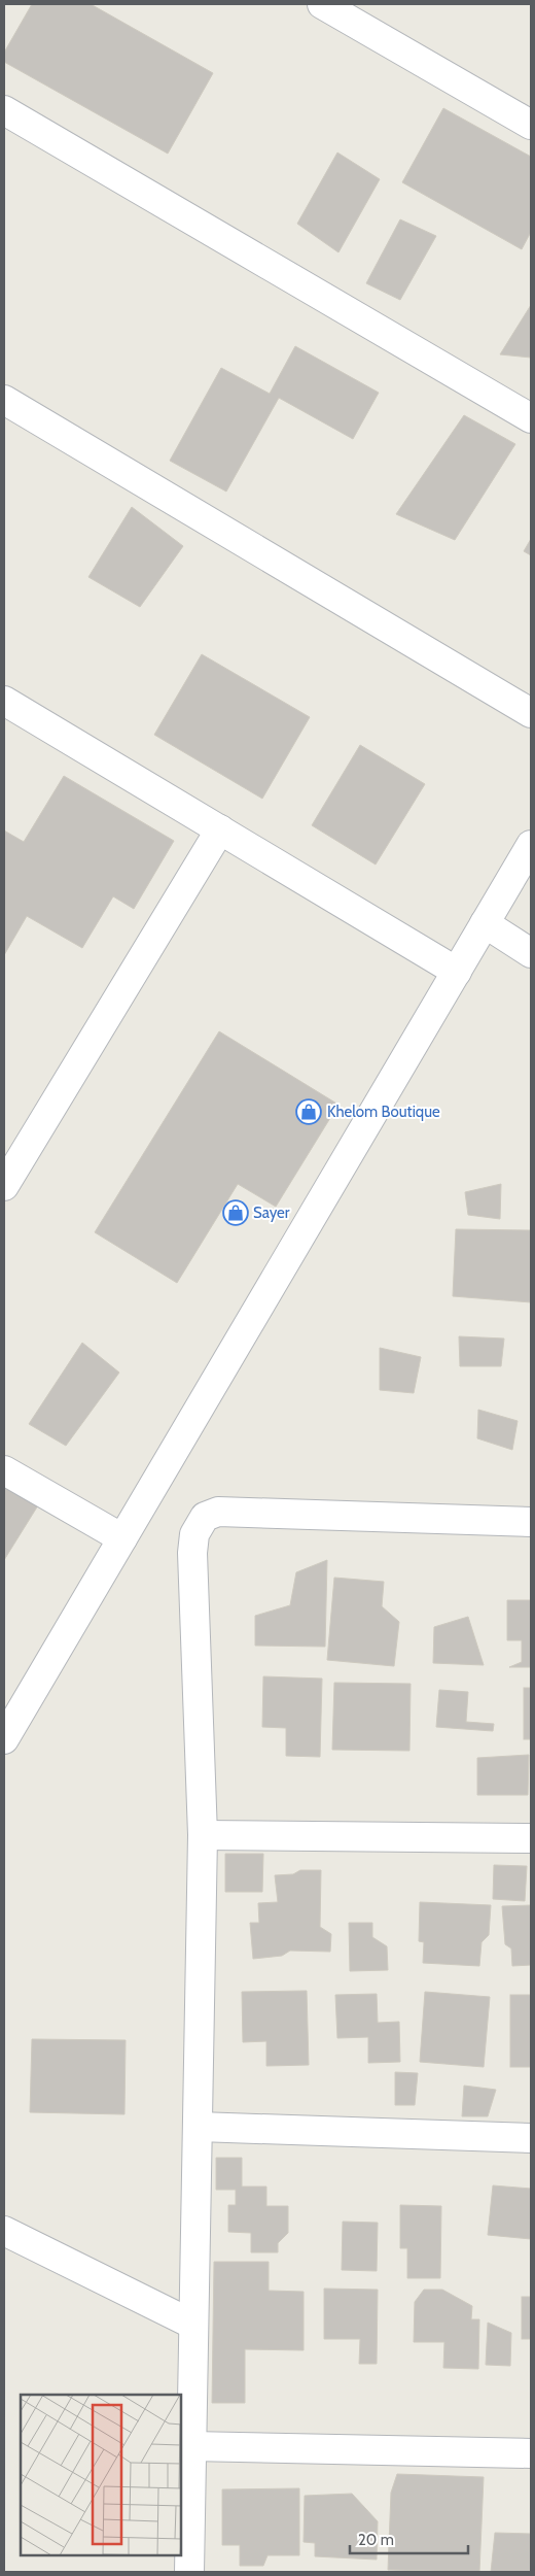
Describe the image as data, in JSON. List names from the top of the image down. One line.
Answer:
{"places":{"shop":["Khelom Boutique","Sayer"]},"scale_bar":"20 m"}
